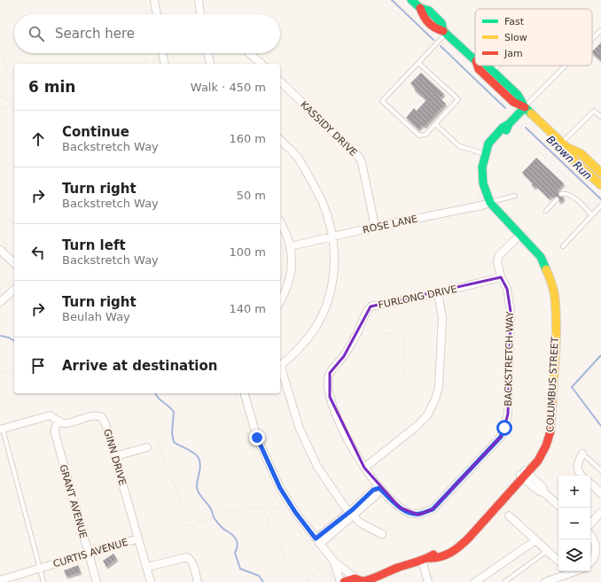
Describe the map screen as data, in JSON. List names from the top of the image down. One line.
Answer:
{"streets":{"street":["KASSIDY DRIVE","ROSE LANE","FURLONG DRIVE","BACKSTRETCH WAY","COLUMBUS STREET","GINN DRIVE","GRANT AVENUE","CURTIS AVENUE"]},"crossings":[["KASSIDY DRIVE","ROSE LANE"],["ROSE LANE","COLUMBUS STREET"],["FURLONG DRIVE","BACKSTRETCH WAY"],["BACKSTRETCH WAY","COLUMBUS STREET"],["GINN DRIVE","GRANT AVENUE"],["GINN DRIVE","CURTIS AVENUE"],["GRANT AVENUE","CURTIS AVENUE"]],"water":["Brown Run"],"legend":["Fast","Slow","Jam"],"page":{"search":"Search here","heading":["6 min","Walk · 450 m"],"list":[["Continue","Backstretch Way","160 m"],["Turn right","Backstretch Way","50 m"],["Turn left","Backstretch Way","100 m"],["Turn right","Beulah Way","140 m"],"Arrive at destination"],"map_buttons":["+","−"]}}
